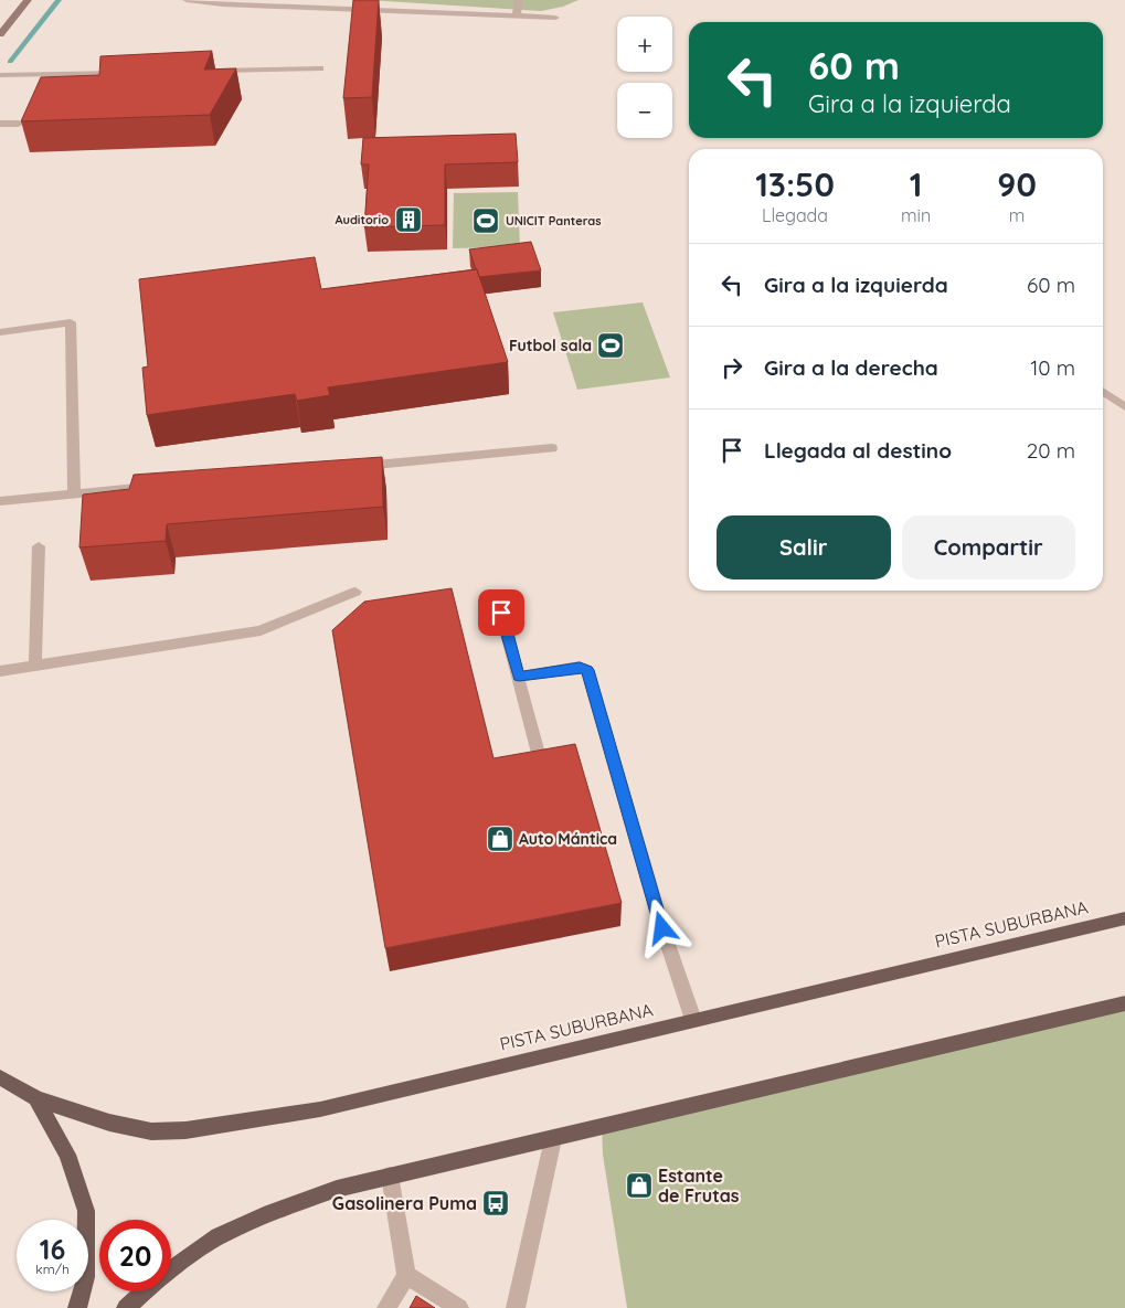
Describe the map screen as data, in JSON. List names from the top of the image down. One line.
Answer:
{"streets":{"main road":["PISTA SUBURBANA"]},"places":{"building":["Auditorio"],"sports":["UNICIT Panteras","Futbol sala"],"shop":["Auto Mántica","Estante de Frutas"],"bus stop":["Gasolinera Puma"]},"page":{"map_buttons":["+","−"],"turn":["60 m","Gira a la izquierda"],"eta":["13:50","Llegada","1","min","90","m"],"list":[{"name":"Gira a la izquierda","value":"60 m"},{"name":"Gira a la derecha","value":"10 m"},{"name":"Llegada al destino","value":"20 m"}],"buttons":["Salir","Compartir"],"speed":"16 km/h","limit":"20"}}
